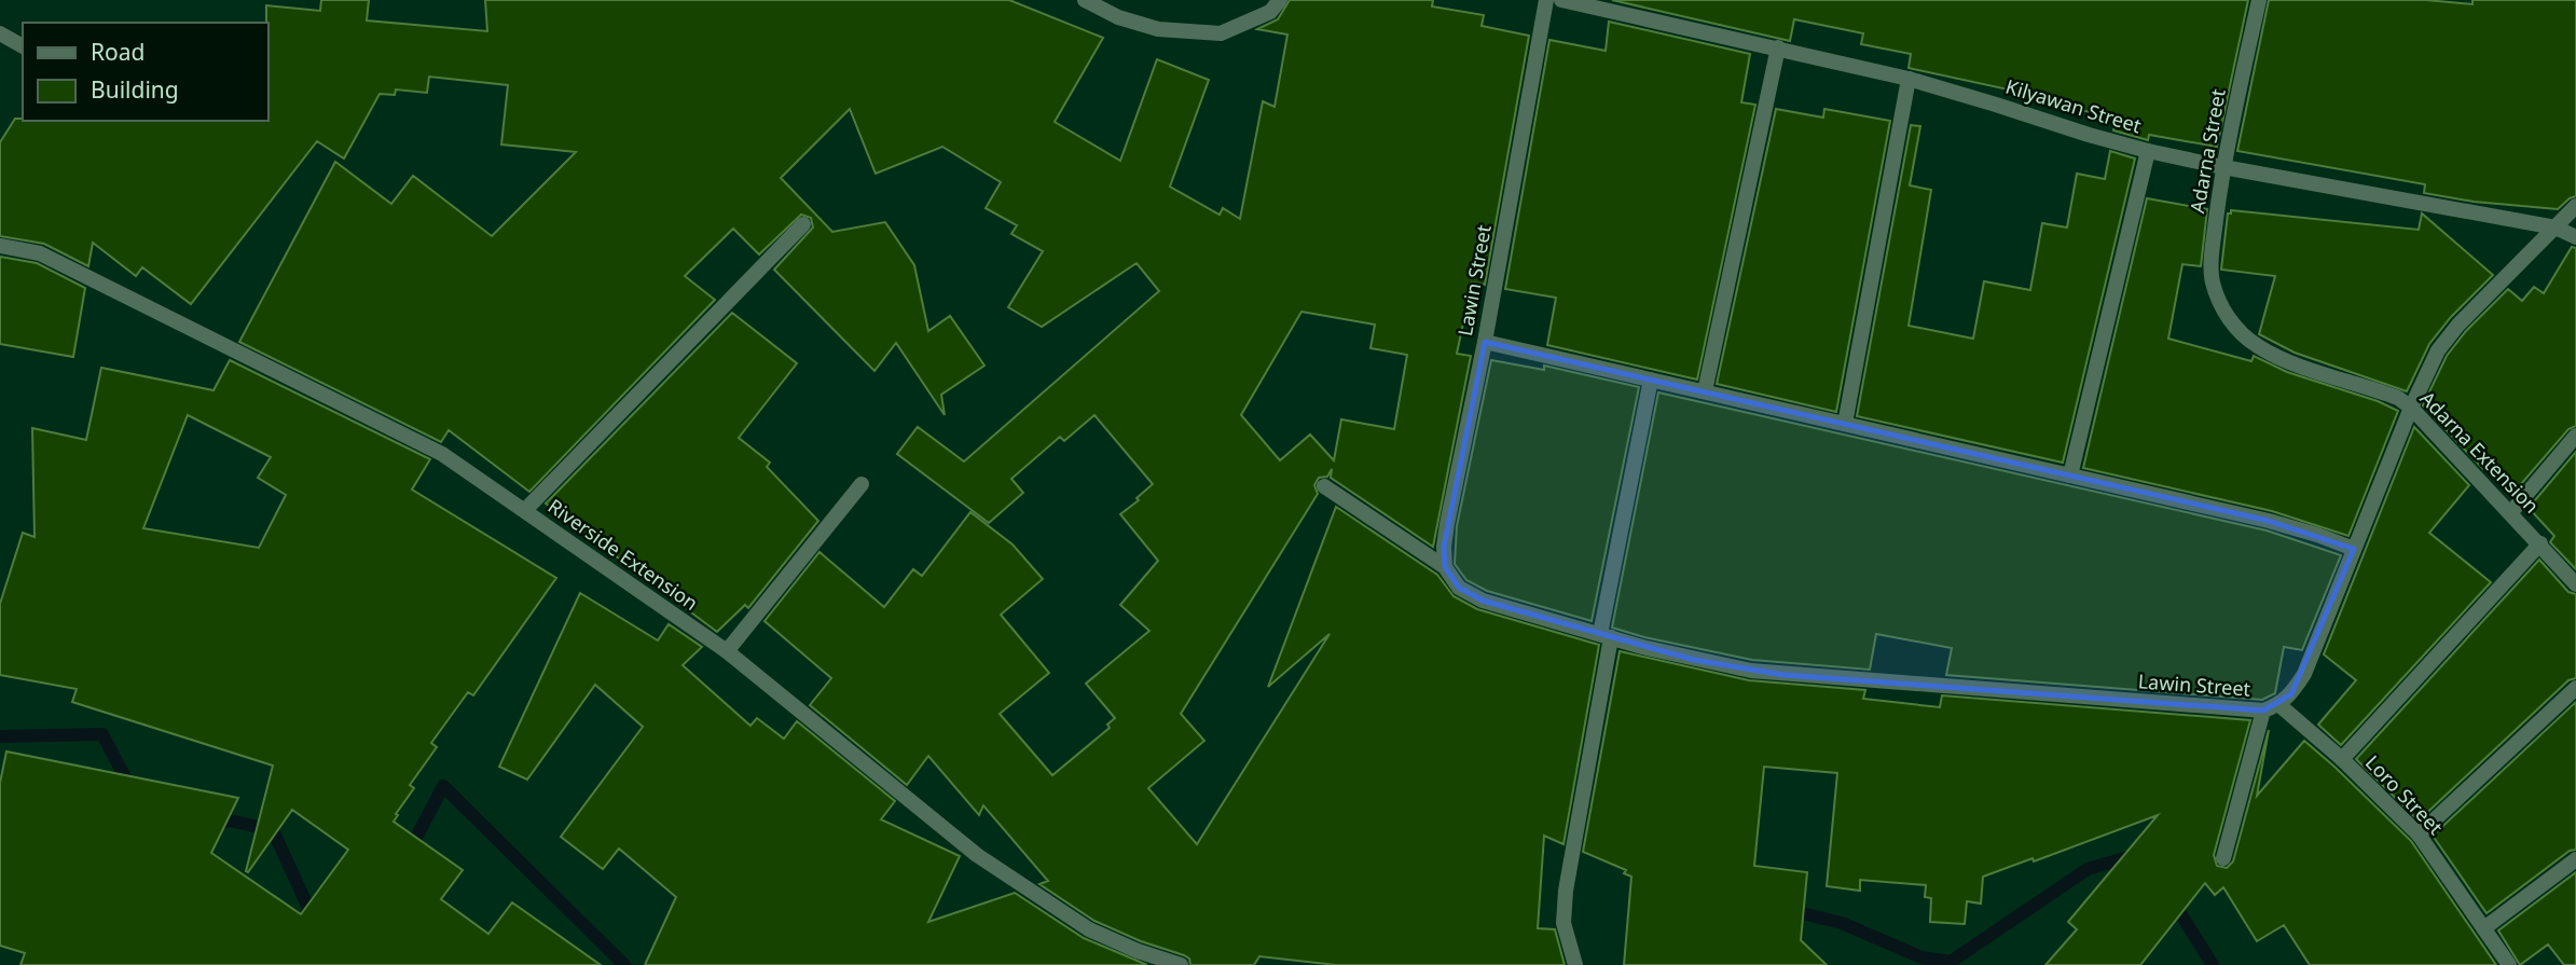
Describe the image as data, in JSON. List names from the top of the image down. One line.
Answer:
{"streets":{"street":["Kilyawan Street","Adarna Street","Lawin Street","Adarna Extension","Riverside Extension","Loro Street"]},"crossings":[["Kilyawan Street","Adarna Street"],["Adarna Street","Adarna Extension"],["Lawin Street","Loro Street"]],"legend":["Road","Building"]}
